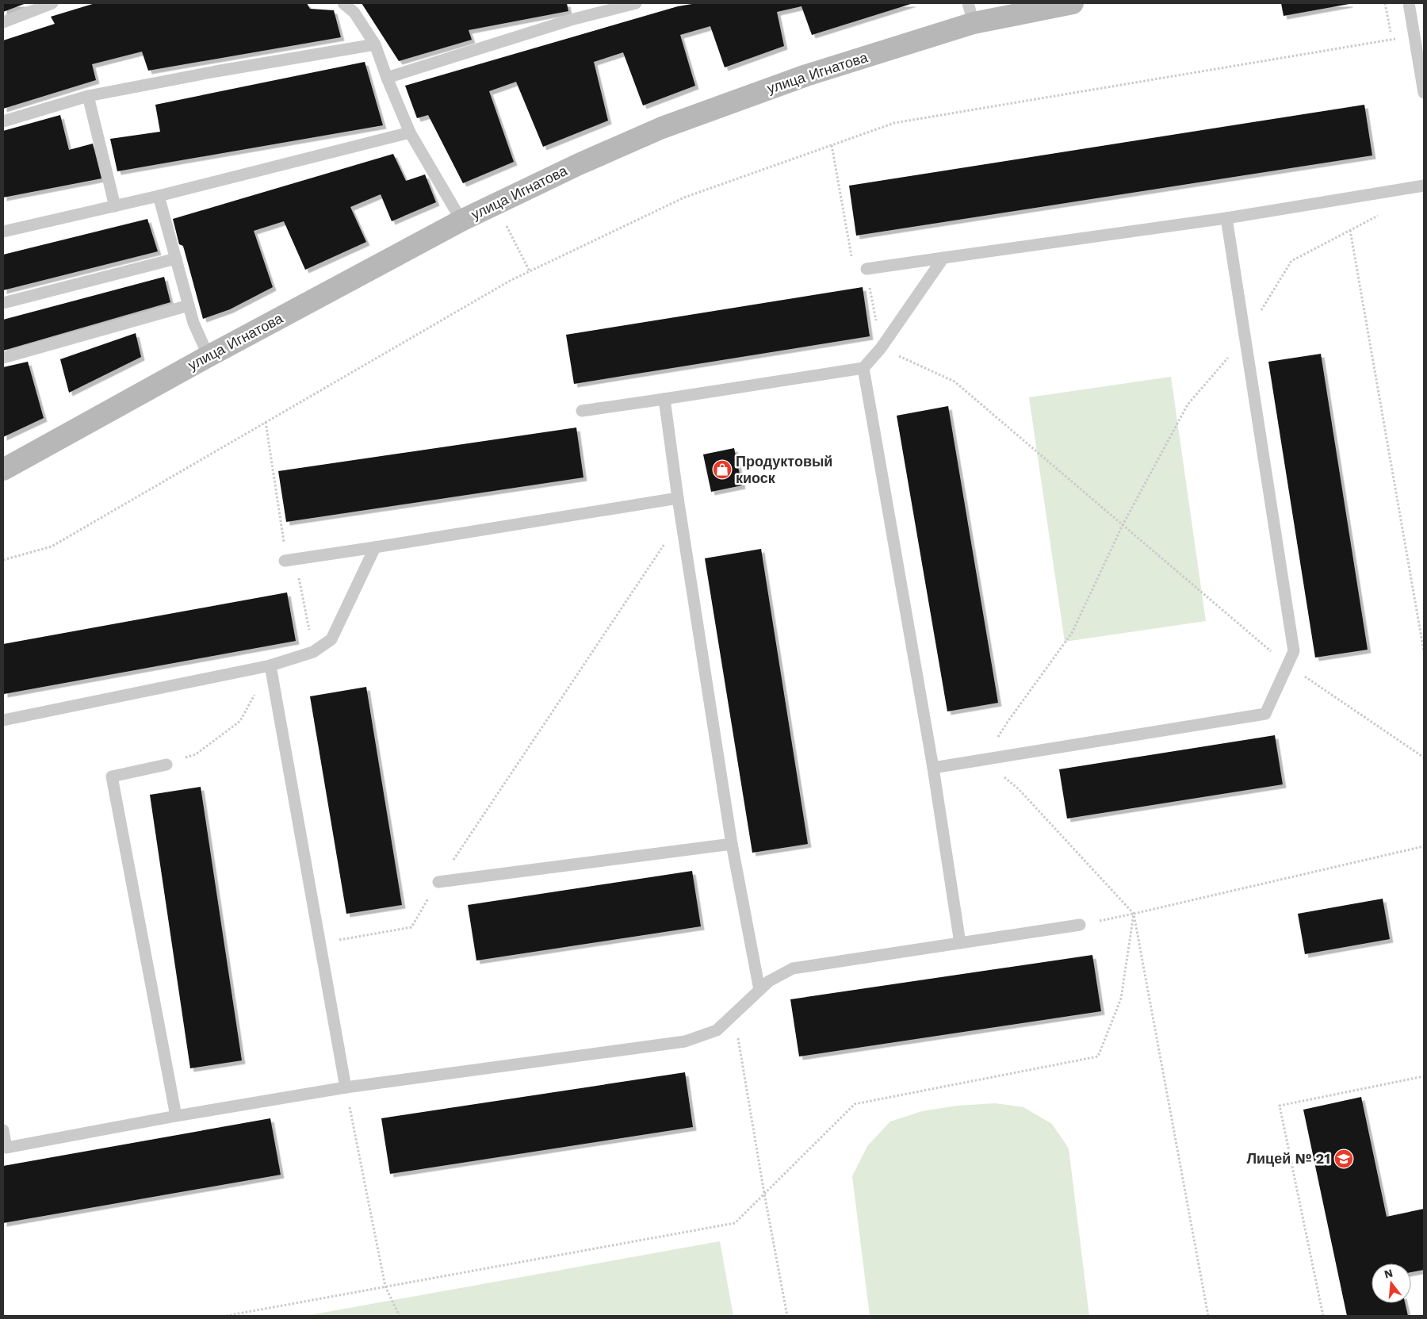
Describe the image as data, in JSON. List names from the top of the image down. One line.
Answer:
{"streets":{"main road":["улица Игнатова"]},"places":{"shop":["Продуктовый киоск"],"school or university":["Лицей № 21"]},"north":"top"}
